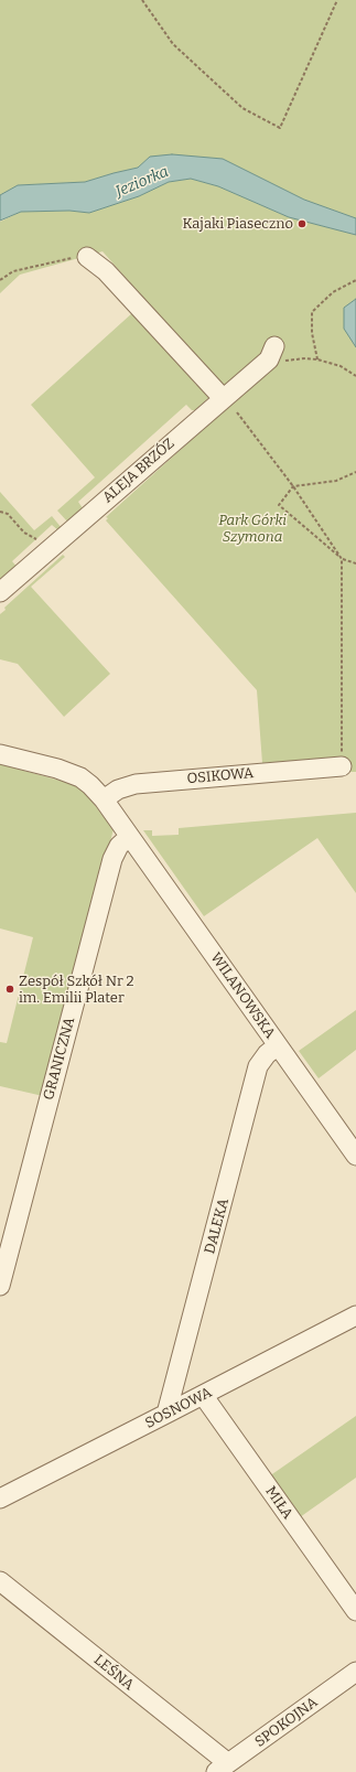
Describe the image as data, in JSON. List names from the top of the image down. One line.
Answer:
{"streets":{"street":["ALEJA BRZÓZ","OSIKOWA","WILANOWSKA","GRANICZNA","DALEKA","SOSNOWA","MIŁA","LEŚNA","SPOKOJNA"]},"crossings":[["OSIKOWA","WILANOWSKA"],["WILANOWSKA","GRANICZNA"],["WILANOWSKA","DALEKA"],["DALEKA","SOSNOWA"],["SOSNOWA","MIŁA"],["LEŚNA","SPOKOJNA"]],"water":["Jeziorka"],"parks":["Park Górki Szymona"],"places":["Kajaki Piaseczno","Zespół Szkół Nr 2 im. Emilii Plater"]}
